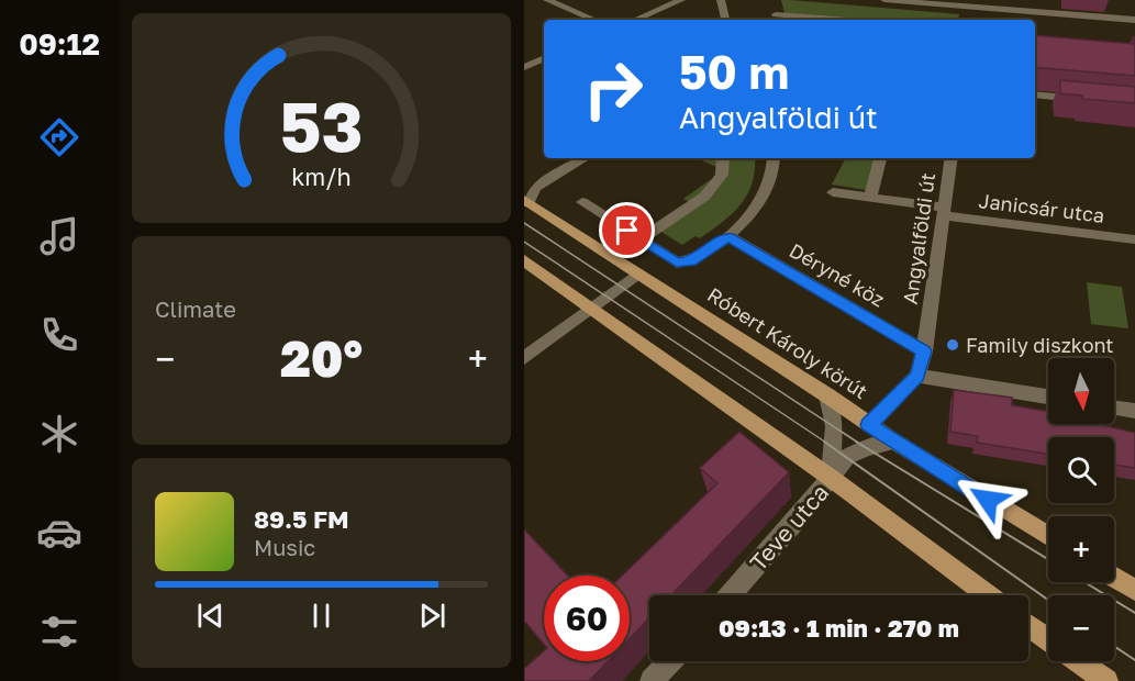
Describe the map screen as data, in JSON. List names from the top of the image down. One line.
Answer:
{"streets":{"main road":["Róbert Károly körút"],"street":["Janicsár utca","Angyalföldi út","Déryné köz","Teve utca"]},"crossings":[["Janicsár utca","Angyalföldi út"],["Angyalföldi út","Déryné köz"],["Angyalföldi út","Róbert Károly körút"],["Róbert Károly körút","Teve utca"]],"places":["Family diszkont"],"north":"bottom","page":{"tabs":"09:12","turn":["50 m","Angyalföldi út"],"tile":"Climate","heat":["−","20°","+"],"map_buttons":["+","−"],"song":["89.5 FM","Music"],"limit":"60","trip":"09:13 · 1 min · 270 m","gauge":["53","km/h"]}}
